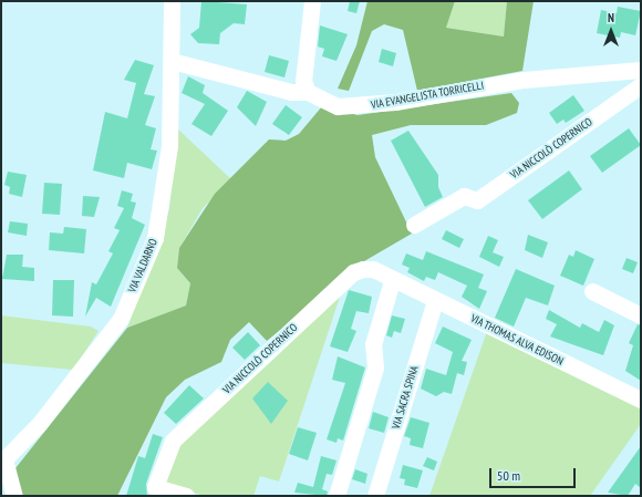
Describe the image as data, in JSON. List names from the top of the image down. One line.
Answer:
{"streets":{"street":["VIA EVANGELISTA TORRICELLI","VIA NICCOLÒ COPERNICO","VIA VALDARNO","VIA THOMAS ALVA EDISON","VIA SACRA SPINA"]},"crossings":[["VIA NICCOLÒ COPERNICO","VIA THOMAS ALVA EDISON"],["VIA THOMAS ALVA EDISON","VIA SACRA SPINA"]],"scale_bar":"50 m","north":"top"}
